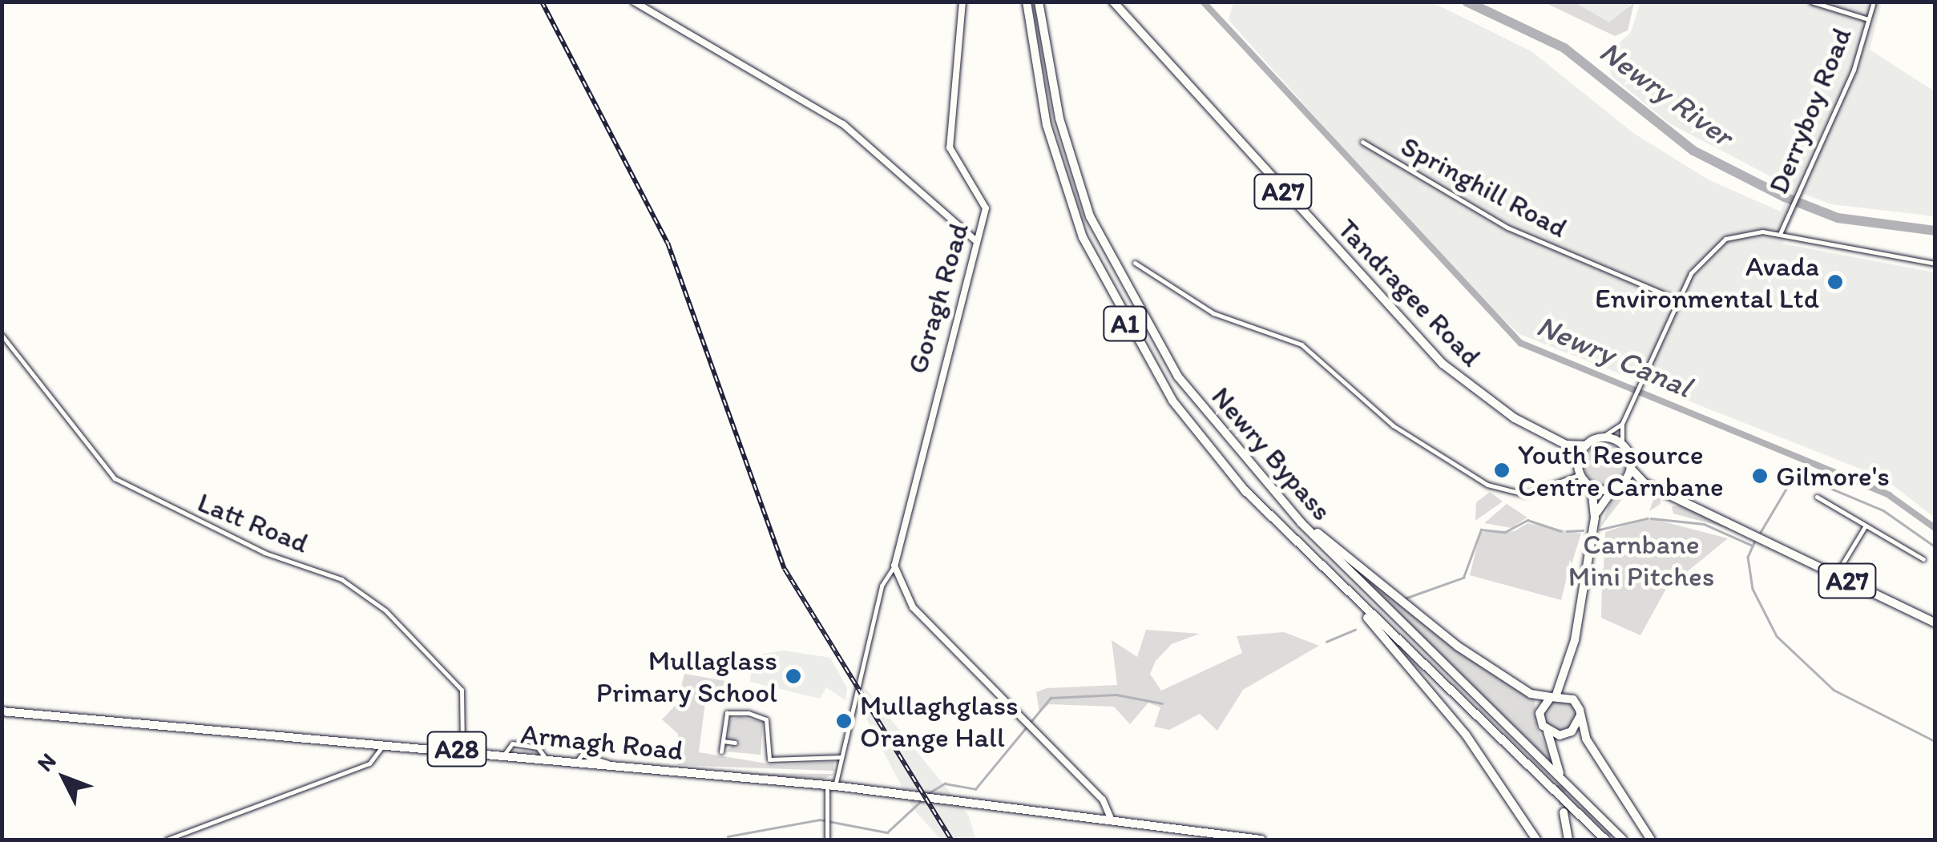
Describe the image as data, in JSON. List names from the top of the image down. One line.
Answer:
{"streets":{"highway":["A27","Tandragee Road","A1","Newry Bypass","Armagh Road","A28"],"street":["Derryboy Road","Springhill Road","Goragh Road","Latt Road"]},"crossings":[["A27","Tandragee Road"],["Goragh Road","Armagh Road"],["Latt Road","Armagh Road"]],"water":["Newry River","Newry Canal"],"parks":["Carnbane Mini Pitches"],"places":["Avada Environmental Ltd","Youth Resource Centre Carnbane","Gilmore's","Mullaglass Primary School","Mullaghglass Orange Hall"],"north":"top left"}
